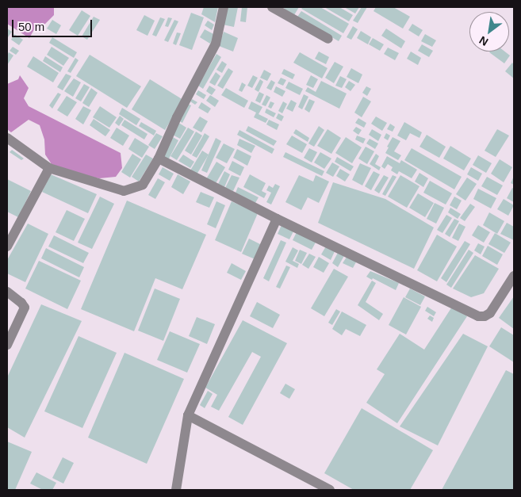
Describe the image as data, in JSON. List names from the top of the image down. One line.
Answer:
{"scale_bar":"50 m","north":"bottom left"}
